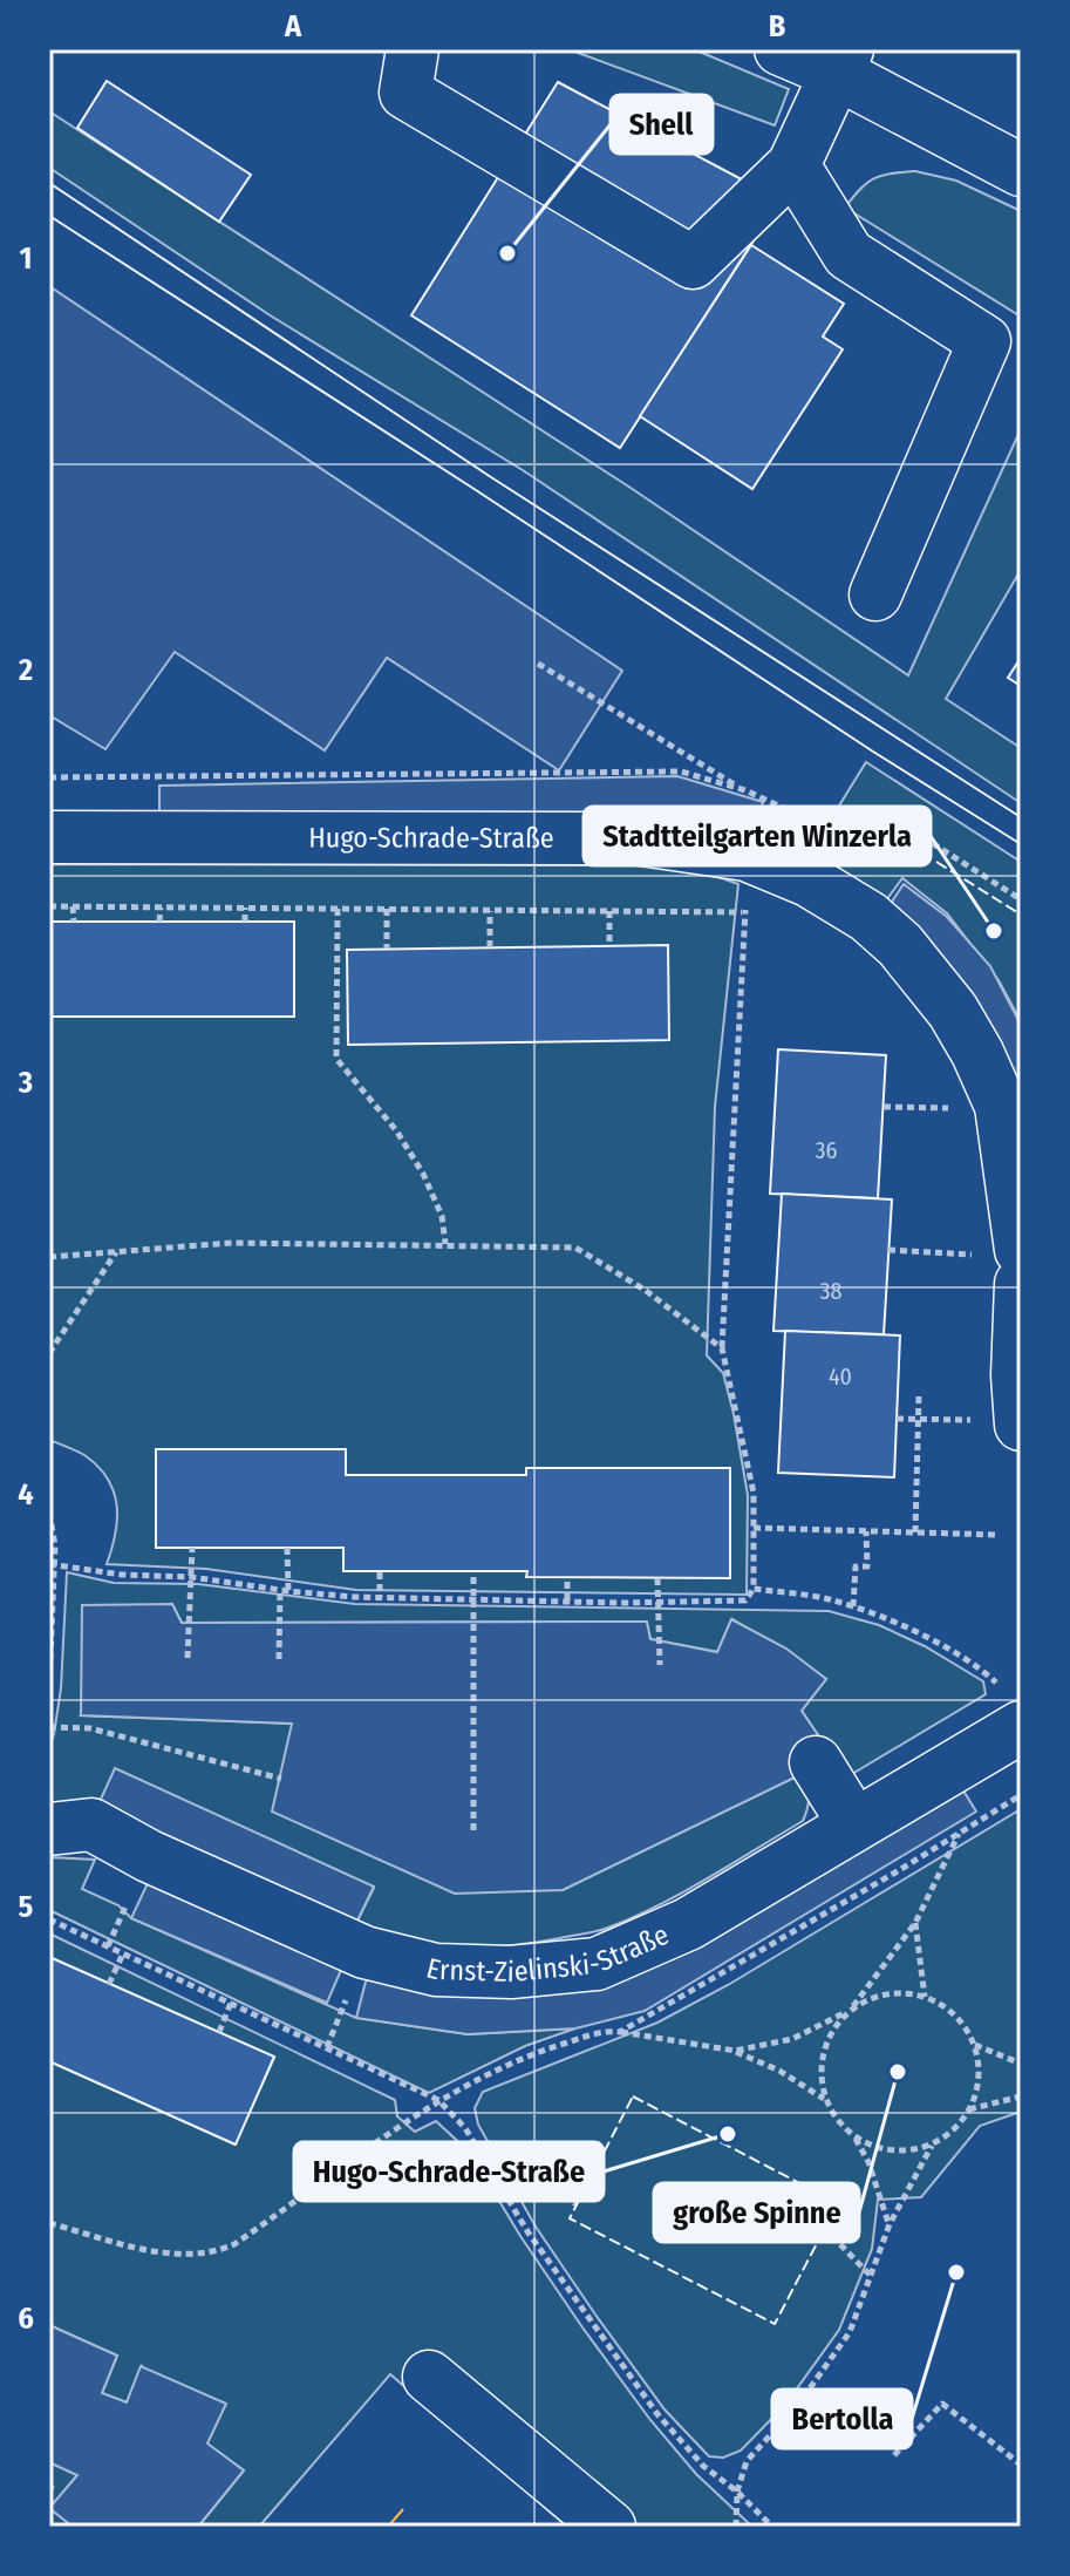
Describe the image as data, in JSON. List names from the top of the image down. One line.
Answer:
{"streets":{"street":["Hugo-Schrade-Straße","Ernst-Zielinski-Straße"]},"places":["Shell","Stadtteilgarten Winzerla","große Spinne","Hugo-Schrade-Straße","Bertolla"],"house_numbers":["36","38","40"],"grid":{"columns":["A","B"],"rows":["1","2","3","4","5","6"]}}
